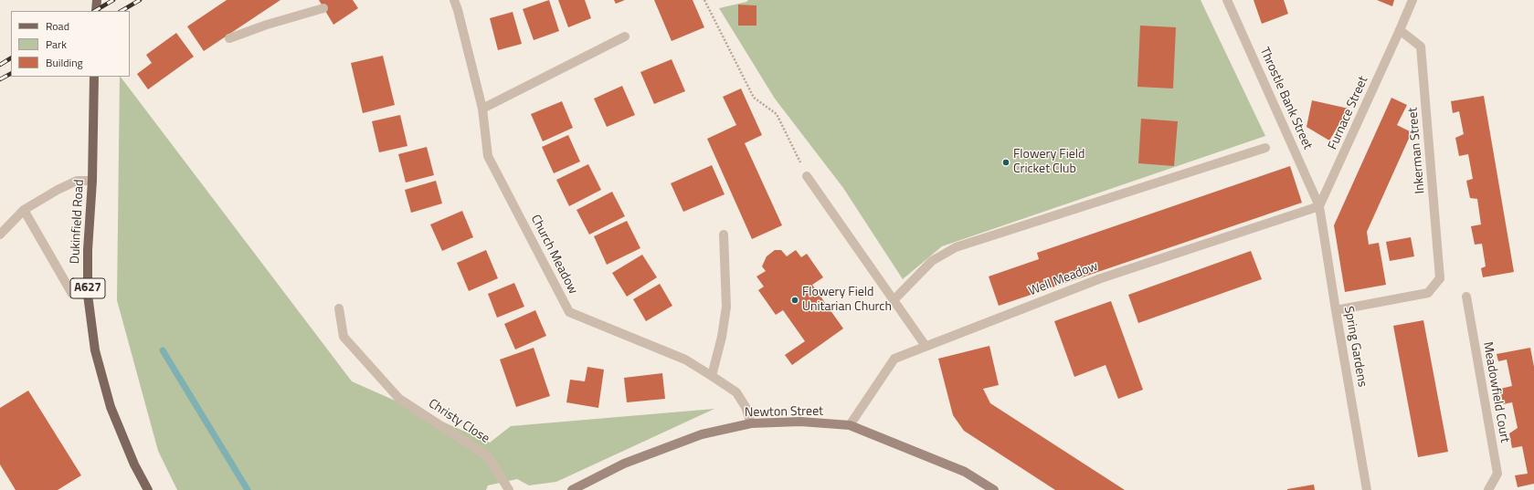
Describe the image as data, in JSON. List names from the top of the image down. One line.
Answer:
{"streets":{"main road":["Dukinfield Road","A627","Newton Street"],"street":["Throstle Bank Street","Furnace Street","Inkerman Street","Church Meadow","Well Meadow","Spring Gardens","Meadowfield Court","Christy Close"]},"crossings":[["Throstle Bank Street","Furnace Street"],["Throstle Bank Street","Well Meadow"],["Throstle Bank Street","Spring Gardens"],["Furnace Street","Inkerman Street"],["Furnace Street","Well Meadow"],["Furnace Street","Spring Gardens"],["Inkerman Street","Spring Gardens"],["Church Meadow","Newton Street"],["Well Meadow","Spring Gardens"],["Well Meadow","Newton Street"]],"places":["Flowery Field Cricket Club","Flowery Field Unitarian Church"],"legend":["Road","Park","Building"]}
